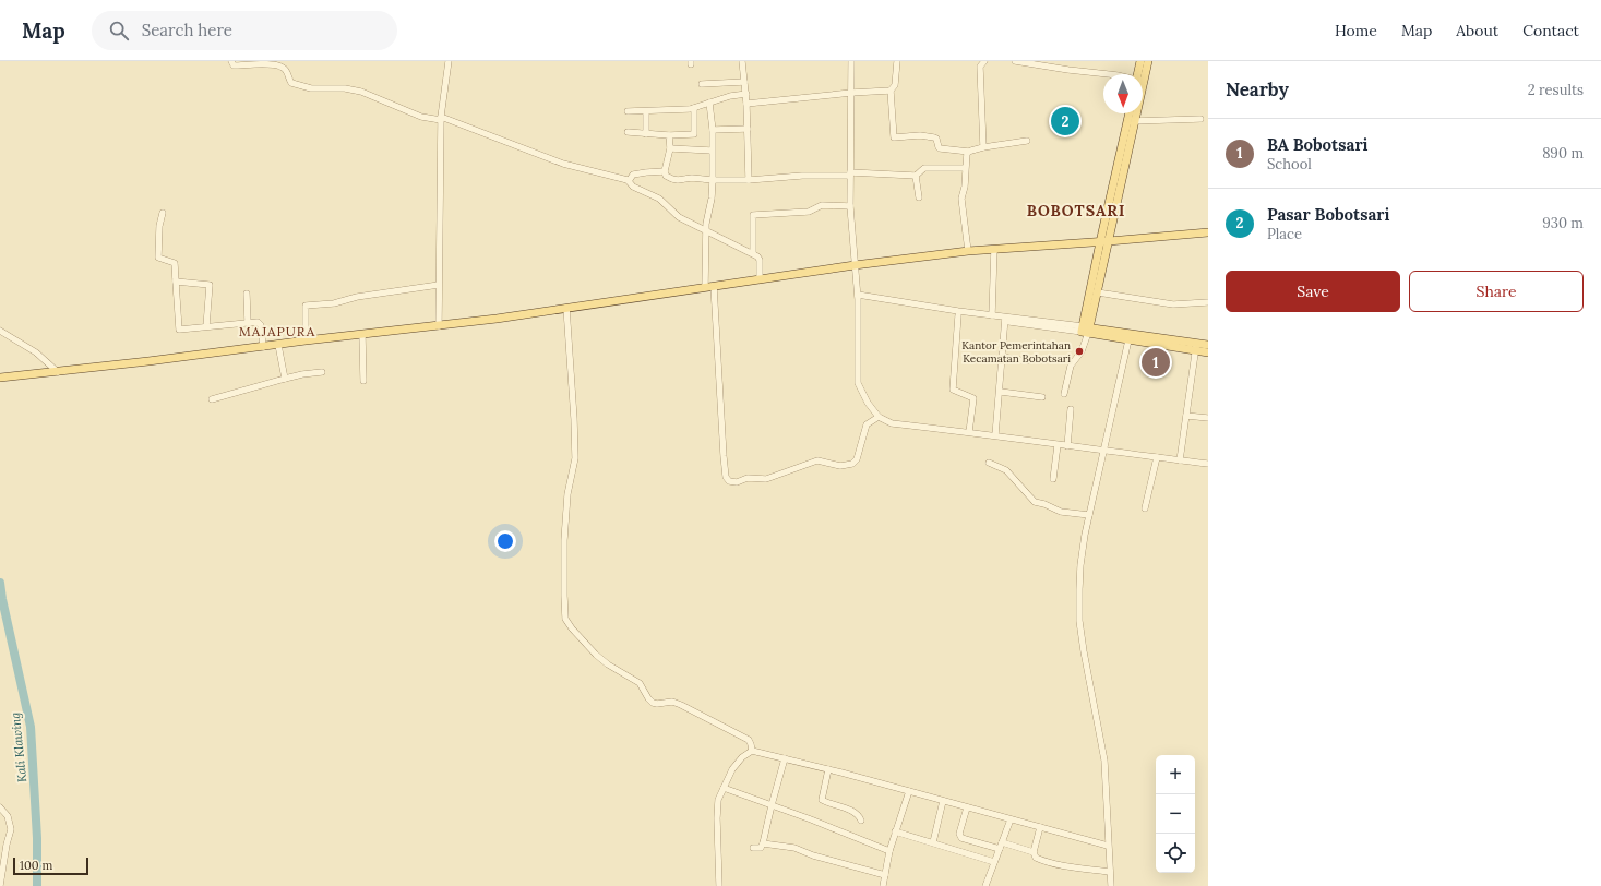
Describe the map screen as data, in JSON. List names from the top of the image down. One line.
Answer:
{"districts":["BOBOTSARI","MAJAPURA"],"water":["Kali Klawing"],"places":["Kantor Pemerintahan Kecamatan Bobotsari"],"scale_bar":"100 m","north":"bottom","page":{"header":"Map","search":"Search here","nav":["Home","Map","About","Contact"],"heading":["Nearby","2 results"],"pins":["2","1"],"list":[{"mark":"1","name":"BA Bobotsari","note":"School","value":"890 m"},{"mark":"2","name":"Pasar Bobotsari","note":"Place","value":"930 m"}],"buttons":["Save","Share"],"map_buttons":["+","−"],"scale":"100 m"}}
